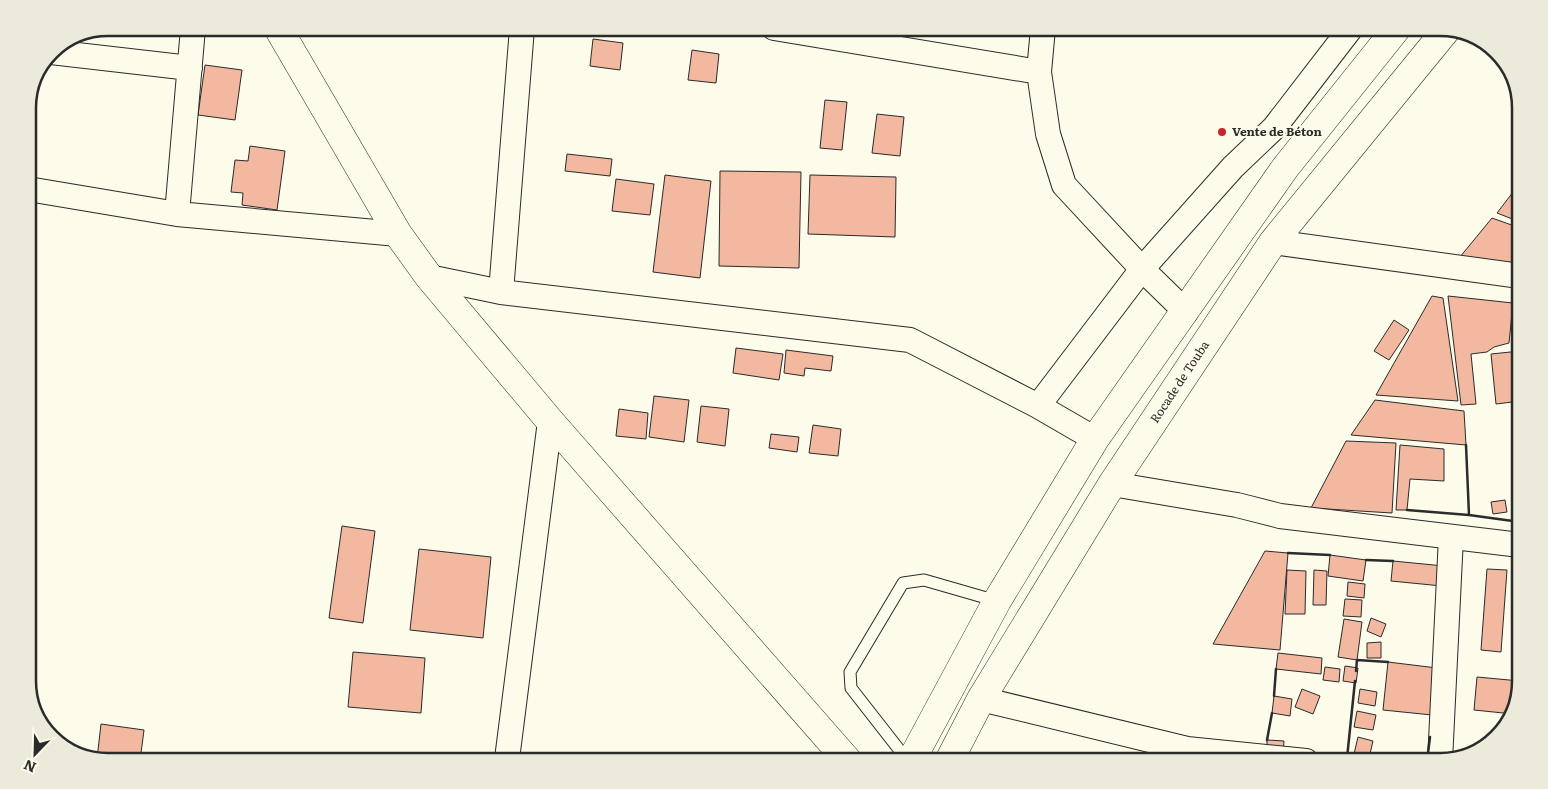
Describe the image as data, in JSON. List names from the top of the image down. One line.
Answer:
{"streets":{"main road":["Rocade de Touba"]},"places":["Vente de Béton"],"north":"bottom left"}
